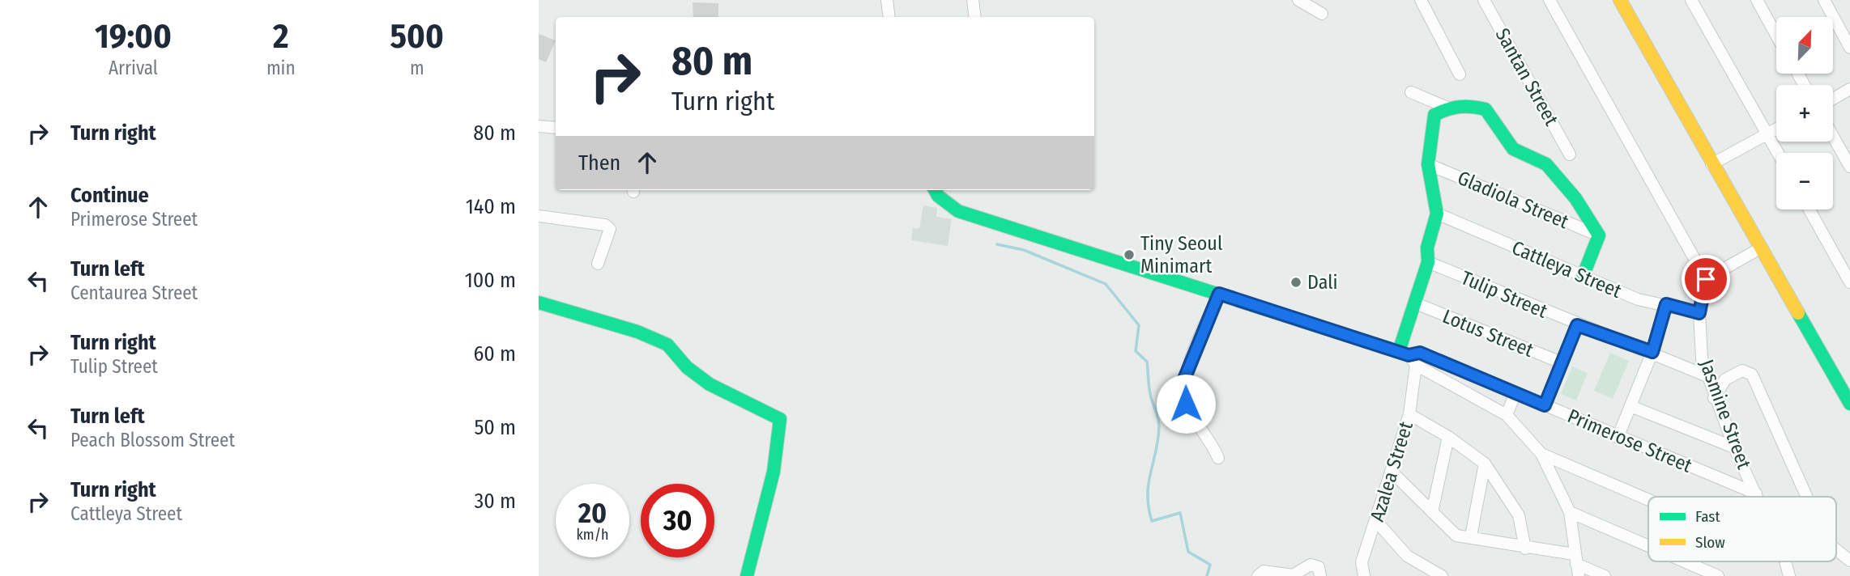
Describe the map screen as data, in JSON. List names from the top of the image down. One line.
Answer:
{"streets":{"street":["Santan Street","Gladiola Street","Cattleya Street","Tulip Street","Lotus Street","Jasmine Street","Primerose Street","Azalea Street"]},"crossings":[["Cattleya Street","Jasmine Street"],["Tulip Street","Jasmine Street"],["Jasmine Street","Primerose Street"],["Primerose Street","Azalea Street"]],"places":["Tiny Seoul Minimart","Dali"],"legend":["Fast","Slow"],"north":"top right","page":{"eta":["19:00","Arrival","2","min","500","m"],"map_buttons":["+","−"],"turn":["80 m","Turn right"],"list":[{"name":"Turn right","value":"80 m"},{"name":"Continue","note":"Primerose Street","value":"140 m"},{"name":"Turn left","note":"Centaurea Street","value":"100 m"},{"name":"Turn right","note":"Tulip Street","value":"60 m"},{"name":"Turn left","note":"Peach Blossom Street","value":"50 m"},{"name":"Turn right","note":"Cattleya Street","value":"30 m"}],"then":"Then","speed":"20 km/h","limit":"30"}}
